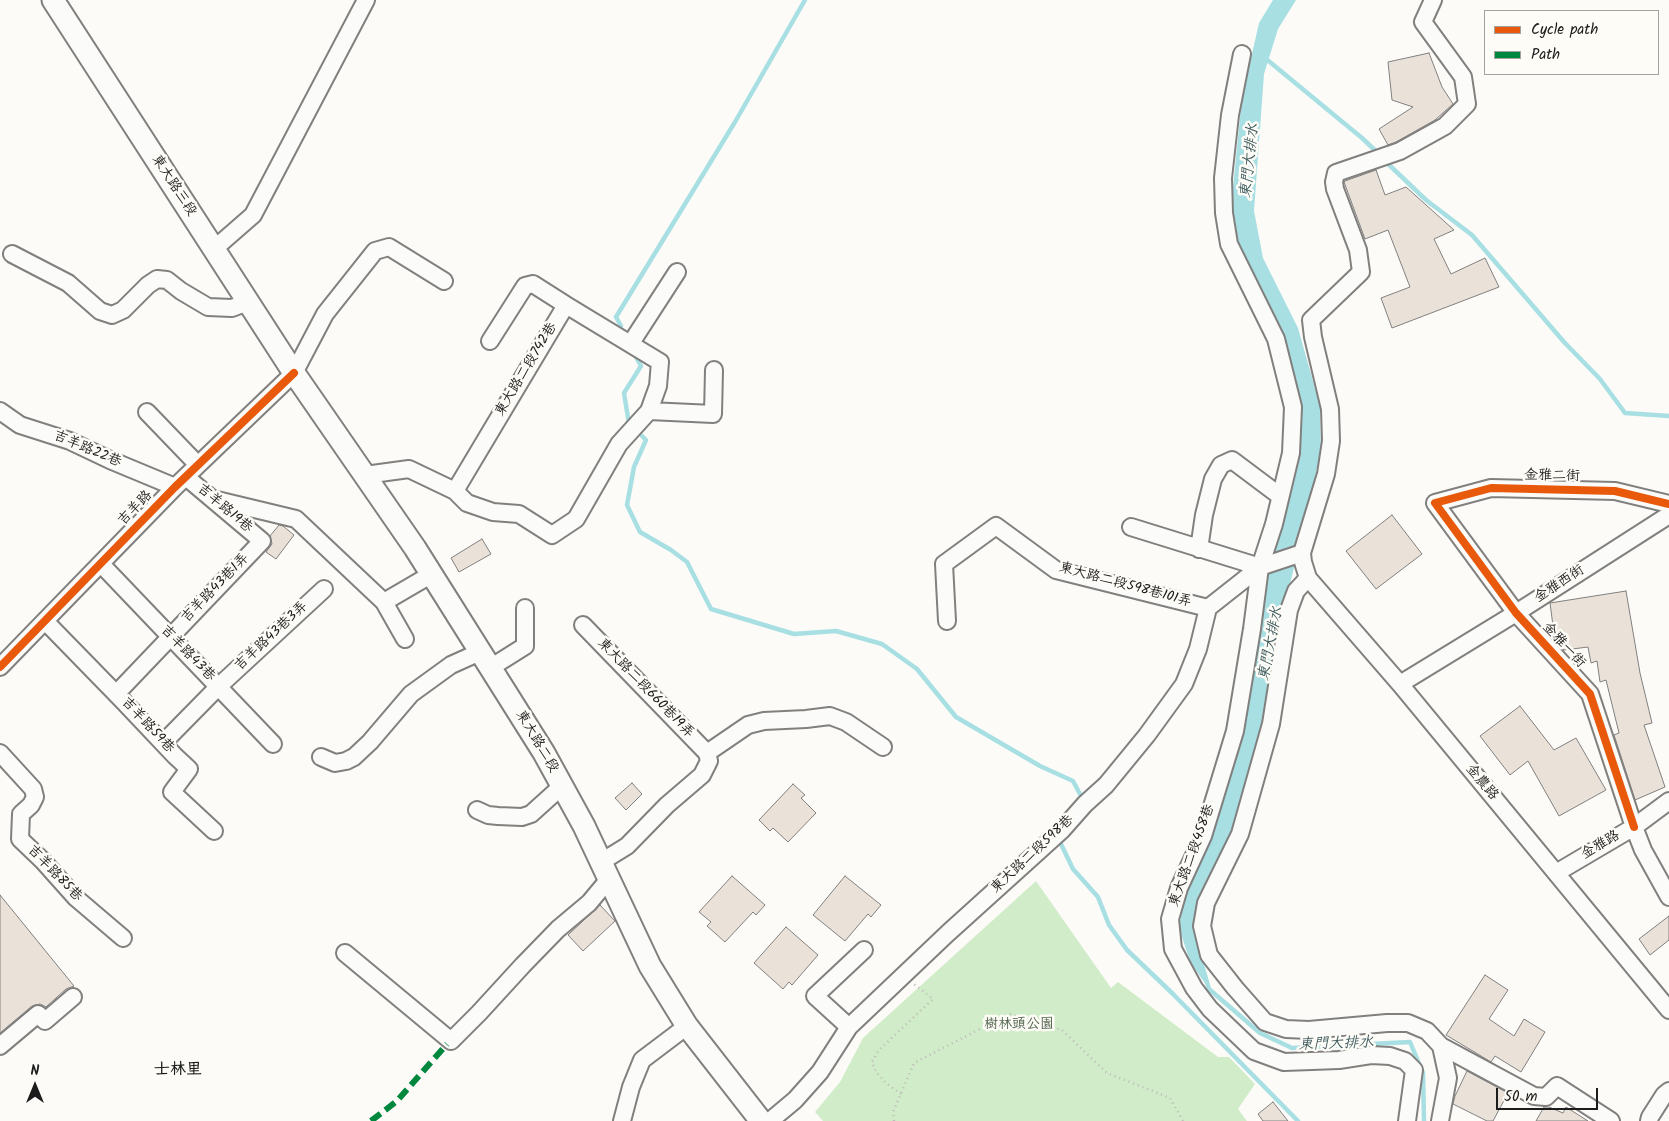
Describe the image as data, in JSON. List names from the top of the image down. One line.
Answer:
{"streets":{"main road":["東大路三段","東大路二段"],"street":["東大路二段742巷","吉羊路22巷","金雅二街","吉羊路","吉羊路19巷","金雅西街","東大路二段598巷101弄","吉羊路43巷1弄","吉羊路43巷3弄","金雅一街","吉羊路43巷","東大路二段660巷19弄","吉羊路59巷","金農路","金雅路","東大路二段598巷","東大路二段458巷","吉羊路85巷"]},"crossings":[["東大路三段","吉羊路"],["東大路三段","東大路二段"],["吉羊路22巷","吉羊路"],["吉羊路22巷","吉羊路19巷"],["金雅二街","金雅一街"],["吉羊路","吉羊路19巷"],["吉羊路","吉羊路43巷"],["吉羊路","吉羊路59巷"],["吉羊路","東大路二段"],["吉羊路19巷","吉羊路43巷1弄"],["金雅西街","金雅一街"],["金雅西街","金農路"],["東大路二段598巷101弄","東大路二段598巷"],["吉羊路43巷1弄","吉羊路43巷"],["吉羊路43巷1弄","吉羊路59巷"],["吉羊路43巷3弄","吉羊路43巷"],["吉羊路43巷3弄","吉羊路59巷"],["金雅一街","金雅路"],["金農路","金雅路"]],"districts":["士林里"],"water":["東門大排水"],"parks":["樹林頭公園"],"legend":["Cycle path","Path"],"scale_bar":"50 m","north":"top"}
